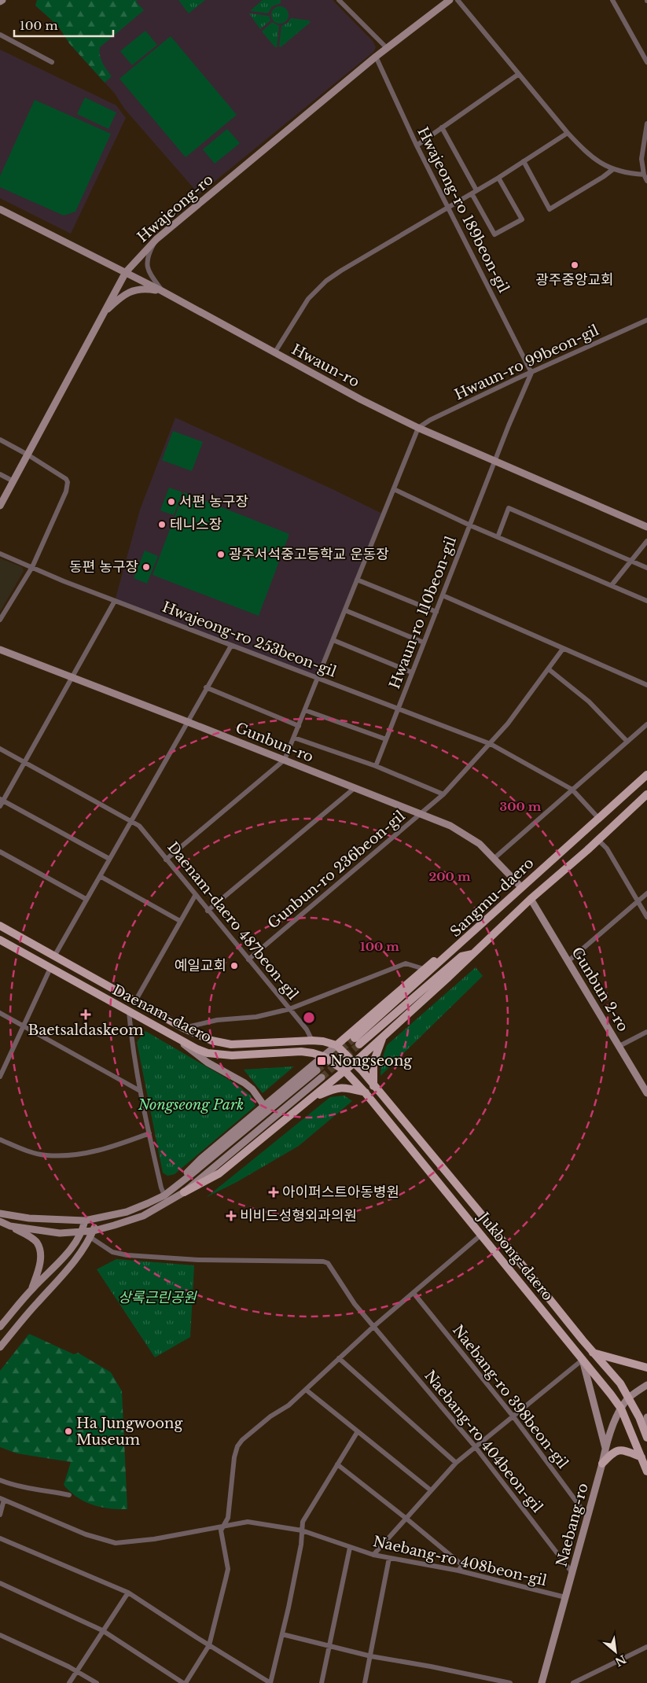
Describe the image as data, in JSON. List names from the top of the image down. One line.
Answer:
{"streets":{"main road":["Sangmu-daero","Daenam-daero","Jukbong-daero"],"street":["Hwajeong-ro","Hwajeong-ro 189beon-gil","Hwaun-ro 99beon-gil","Hwaun-ro","Hwaun-ro 110beon-gil","Hwajeong-ro 253beon-gil","Gunbun-ro","Gunbun-ro 236beon-gil","Daenam-daero 487beon-gil","Gunbun 2-ro","Naebang-ro 398beon-gil","Naebang-ro 404beon-gil","Naebang-ro","Naebang-ro 408beon-gil"]},"crossings":[["Hwajeong-ro","Hwajeong-ro 189beon-gil"],["Hwajeong-ro","Hwaun-ro"],["Hwajeong-ro 189beon-gil","Hwaun-ro 99beon-gil"],["Hwajeong-ro 189beon-gil","Hwaun-ro 110beon-gil"],["Hwaun-ro 99beon-gil","Hwaun-ro"],["Hwaun-ro 99beon-gil","Hwaun-ro 110beon-gil"],["Hwaun-ro","Hwaun-ro 110beon-gil"],["Hwaun-ro 110beon-gil","Hwajeong-ro 253beon-gil"],["Hwajeong-ro 253beon-gil","Gunbun-ro 236beon-gil"],["Hwajeong-ro 253beon-gil","Sangmu-daero"],["Gunbun-ro","Gunbun-ro 236beon-gil"],["Gunbun-ro","Sangmu-daero"],["Gunbun-ro 236beon-gil","Daenam-daero 487beon-gil"],["Sangmu-daero","Gunbun 2-ro"],["Daenam-daero 487beon-gil","Daenam-daero"],["Daenam-daero","Jukbong-daero"],["Jukbong-daero","Naebang-ro"],["Naebang-ro 398beon-gil","Naebang-ro"],["Naebang-ro 404beon-gil","Naebang-ro"],["Naebang-ro","Naebang-ro 408beon-gil"]],"parks":["Nongseong Park","상록근린공원"],"places":{"other":["광주중앙교회","서편 농구장","테니스장","광주서석중고등학교 운동장","동편 농구장","예일교회","Ha Jungwoong Museum"],"health":["Baetsaldaskeom","아이퍼스트아동병원","비비드성형외과의원"],"transit":["Nongseong"]},"scale_bar":"100 m","north":"bottom right","rings":["300 m","200 m","100 m"]}
